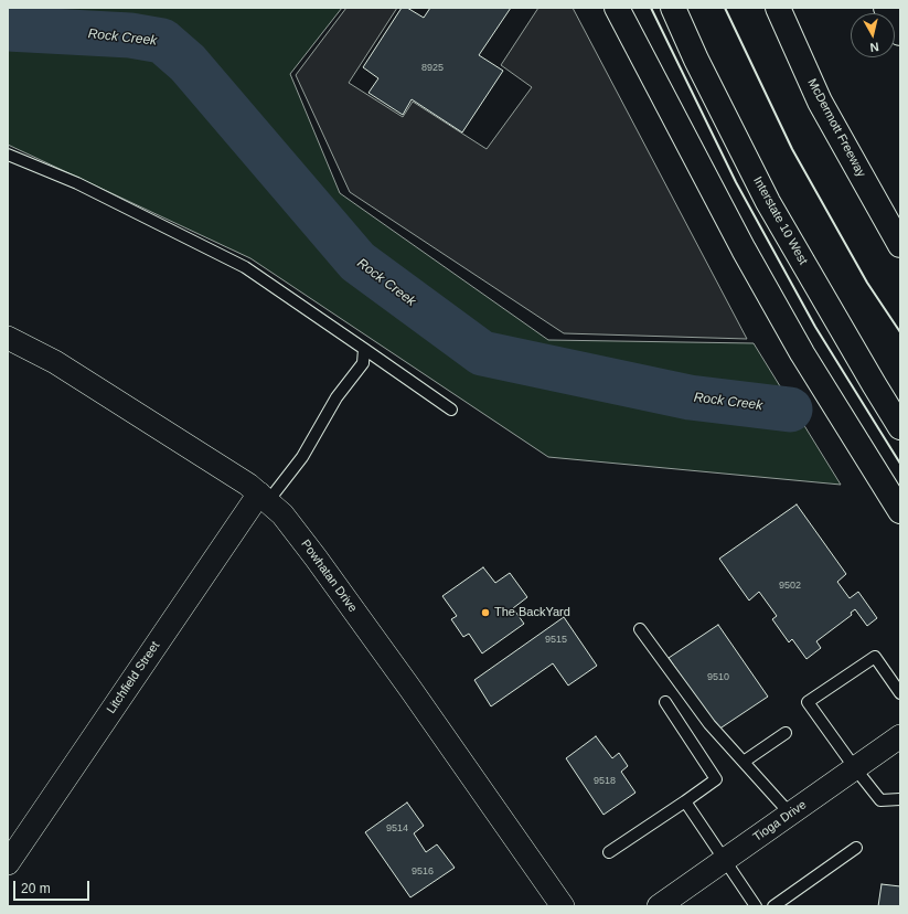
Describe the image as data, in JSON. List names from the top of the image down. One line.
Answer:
{"streets":{"main road":["McDermott Freeway","Interstate 10 West"],"street":["Powhatan Drive","Litchfield Street","Tioga Drive"]},"crossings":[["Powhatan Drive","Litchfield Street"]],"water":["Rock Creek"],"places":["The BackYard"],"house_numbers":["8925","9502","9515","9510","9518","9514","9516"],"scale_bar":"20 m","north":"bottom"}
